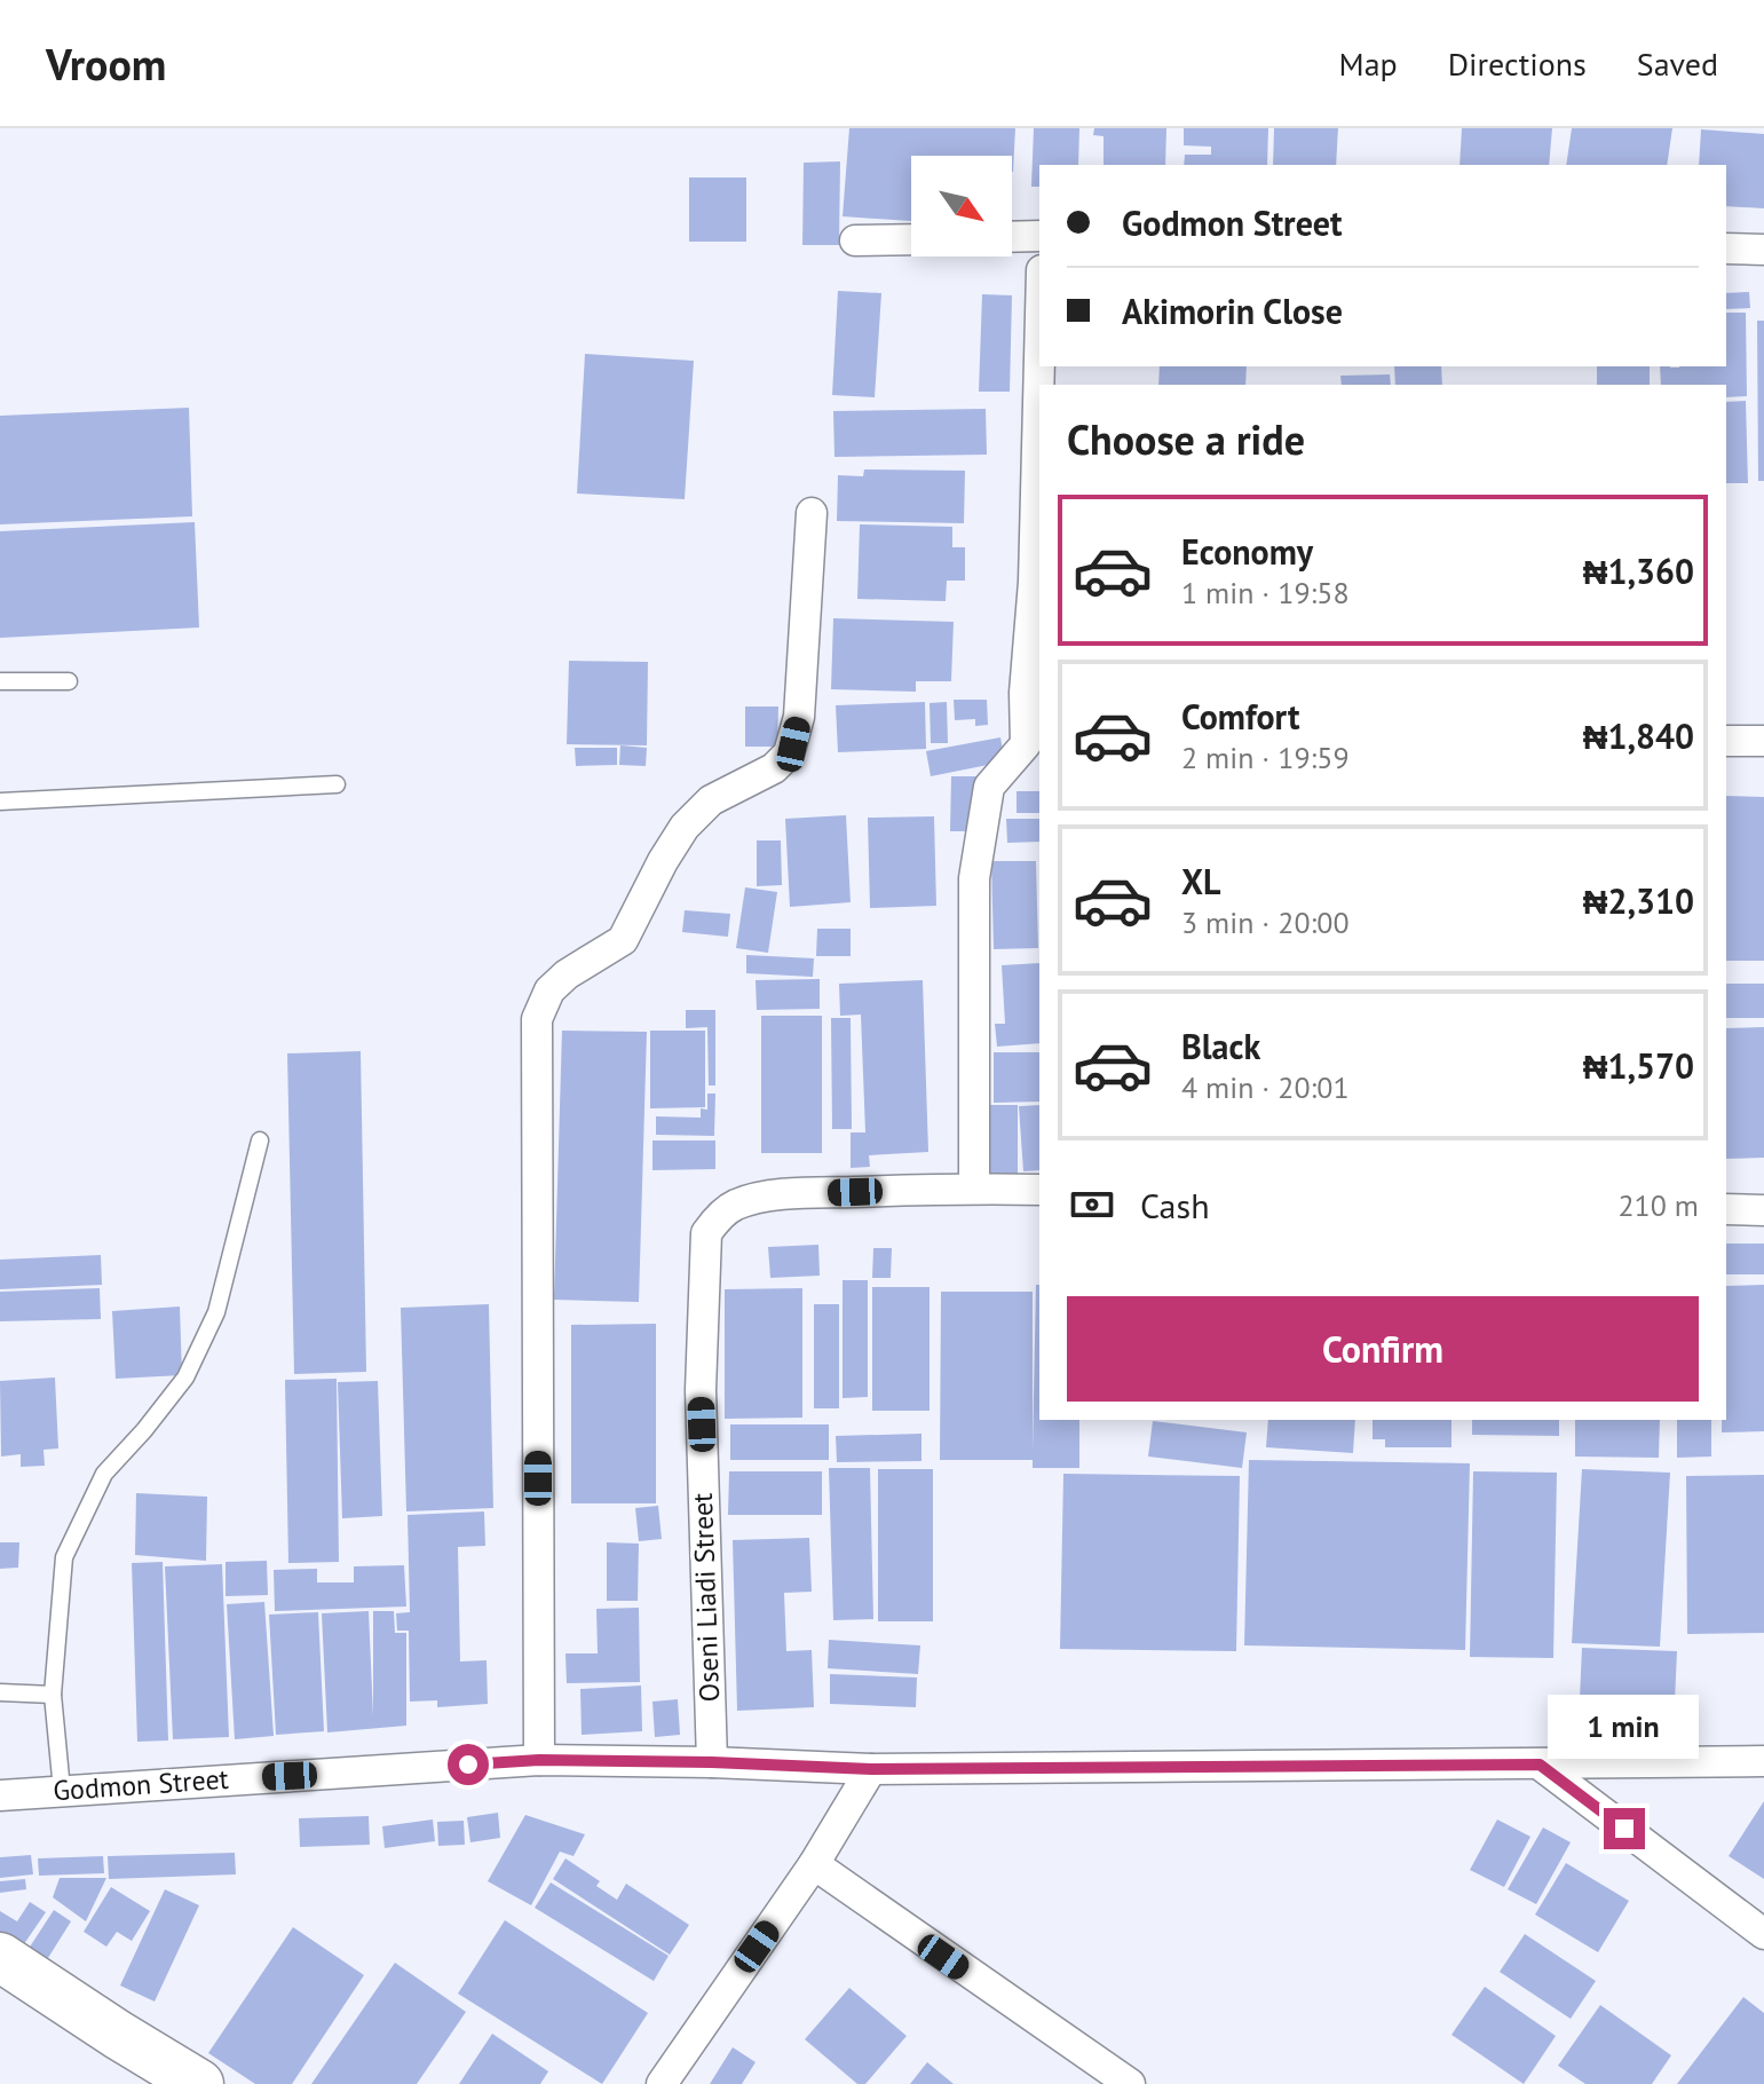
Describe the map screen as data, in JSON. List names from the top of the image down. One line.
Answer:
{"streets":{"street":["Oseni Liadi Street","Godmon Street"]},"crossings":[["Oseni Liadi Street","Godmon Street"]],"north":"bottom right","page":{"header":"Vroom","nav":["Map","Directions","Saved"],"banner":["Godmon Street","Akimorin Close"],"heading":"Choose a ride","list":[{"name":"Economy","note":"1 min · 19:58","value":"₦1,360"},{"name":"Comfort","note":"2 min · 19:59","value":"₦1,840"},{"name":"XL","note":"3 min · 20:00","value":"₦2,310"},{"name":"Black","note":"4 min · 20:01","value":"₦1,570"}],"pay":["Cash","210 m"],"buttons":"Confirm","bubble":"1 min"}}
